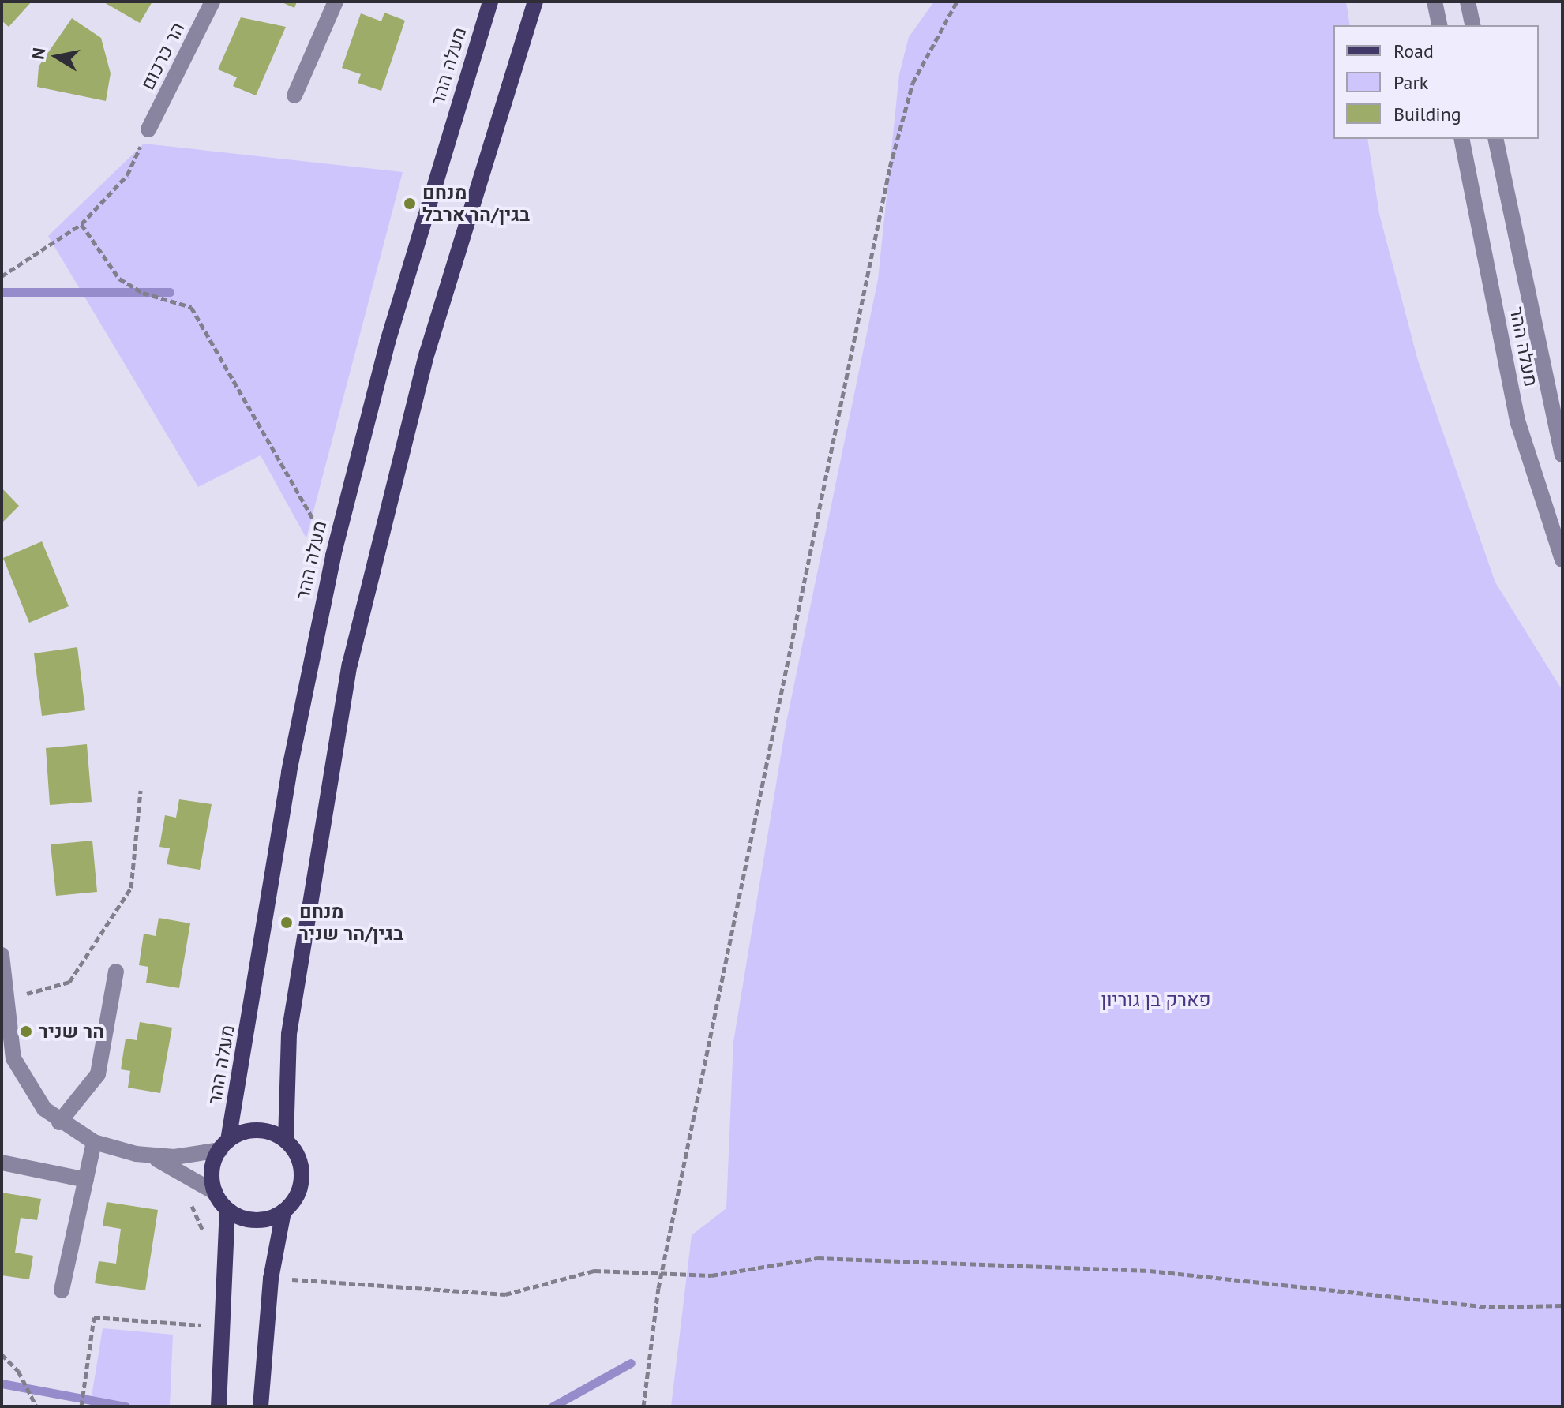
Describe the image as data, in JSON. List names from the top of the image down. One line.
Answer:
{"streets":{"main road":["מעלה ההר"],"street":["הר כרכום"]},"parks":["פארק בן גוריון"],"places":["מנחם בגין/הר ארבל","מנחם בגין/הר שניר","הר שניר"],"legend":["Road","Park","Building"],"north":"left"}
